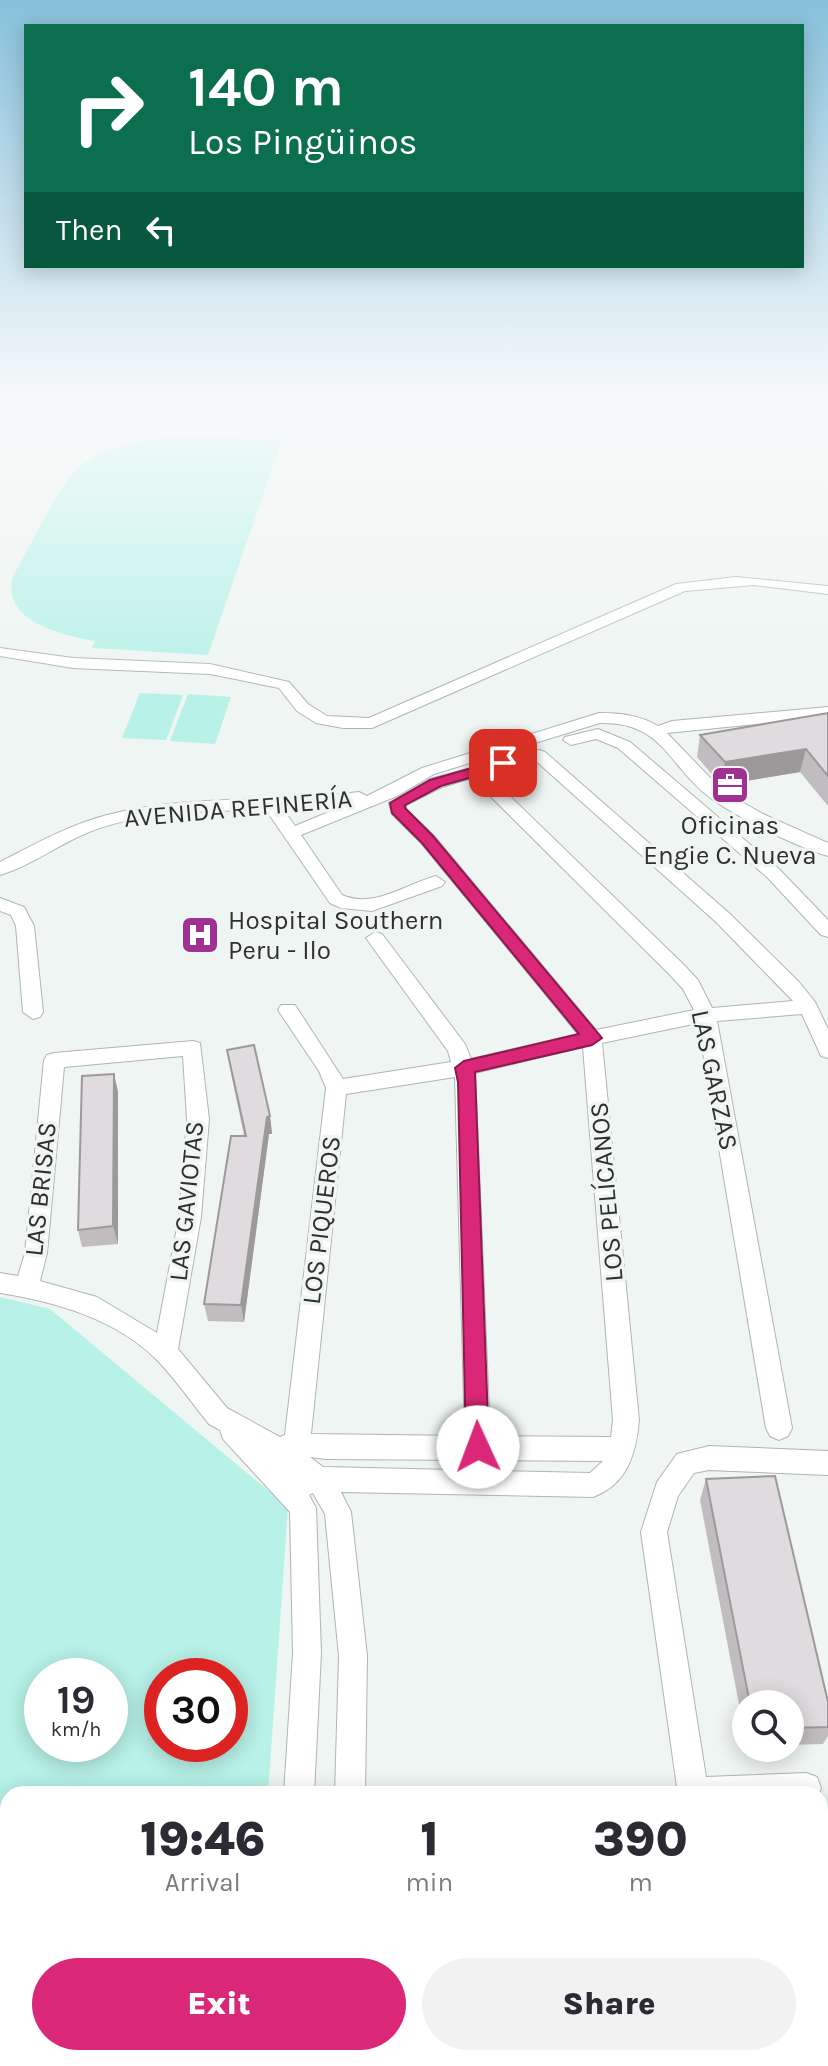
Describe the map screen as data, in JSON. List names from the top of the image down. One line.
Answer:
{"streets":{"street":["AVENIDA REFINERÍA","LAS GARZAS","LAS BRISAS","LOS PELÍCANOS","LAS GAVIOTAS","LOS PIQUEROS"]},"crossings":[["LAS BRISAS","LAS GAVIOTAS"]],"places":{"office":["Oficinas Engie C. Nueva"],"hospital":["Hospital Southern Peru - Ilo"]},"page":{"turn":["140 m","Los Pingüinos"],"then":"Then","speed":"19 km/h","limit":"30","eta":["19:46","Arrival","1","min","390","m"],"buttons":["Exit","Share"]}}
